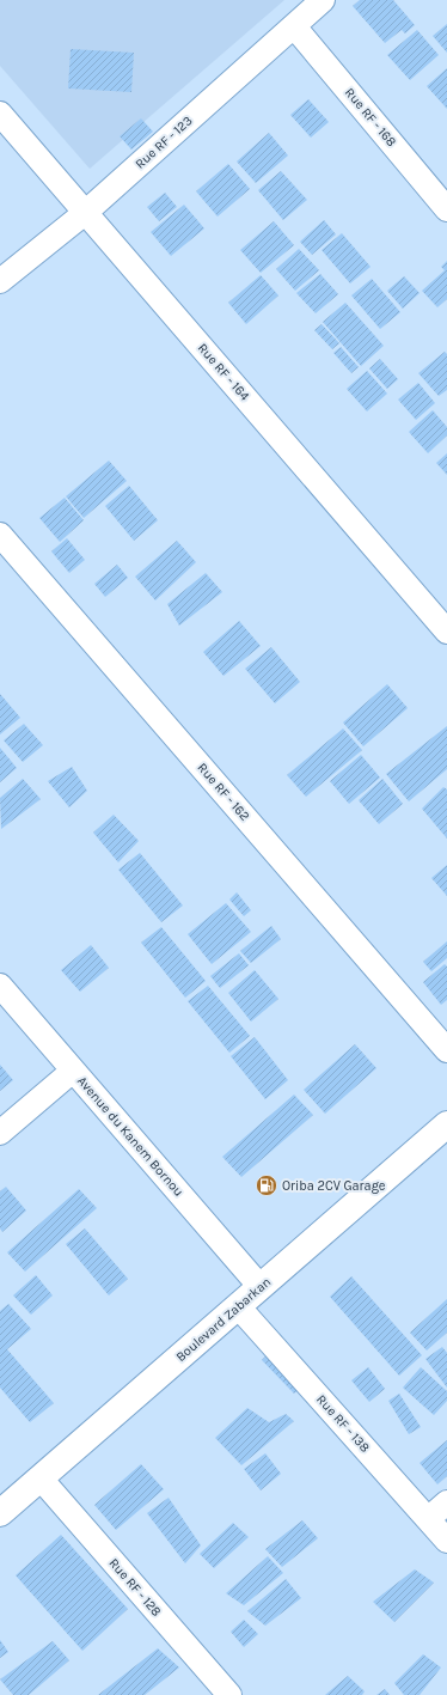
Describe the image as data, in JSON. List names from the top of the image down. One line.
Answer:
{"streets":{"street":["Rue RF - 168","Rue RF - 123","Rue RF - 164","Rue RF - 162","Avenue du Kanem Bornou","Boulevard Zabarkan","Rue RF - 138","Rue RF - 128"]},"crossings":[["Rue RF - 168","Rue RF - 123"],["Rue RF - 123","Rue RF - 164"],["Avenue du Kanem Bornou","Boulevard Zabarkan"],["Boulevard Zabarkan","Rue RF - 138"],["Boulevard Zabarkan","Rue RF - 128"]],"places":{"fuel station":["Oriba 2CV Garage"]}}
